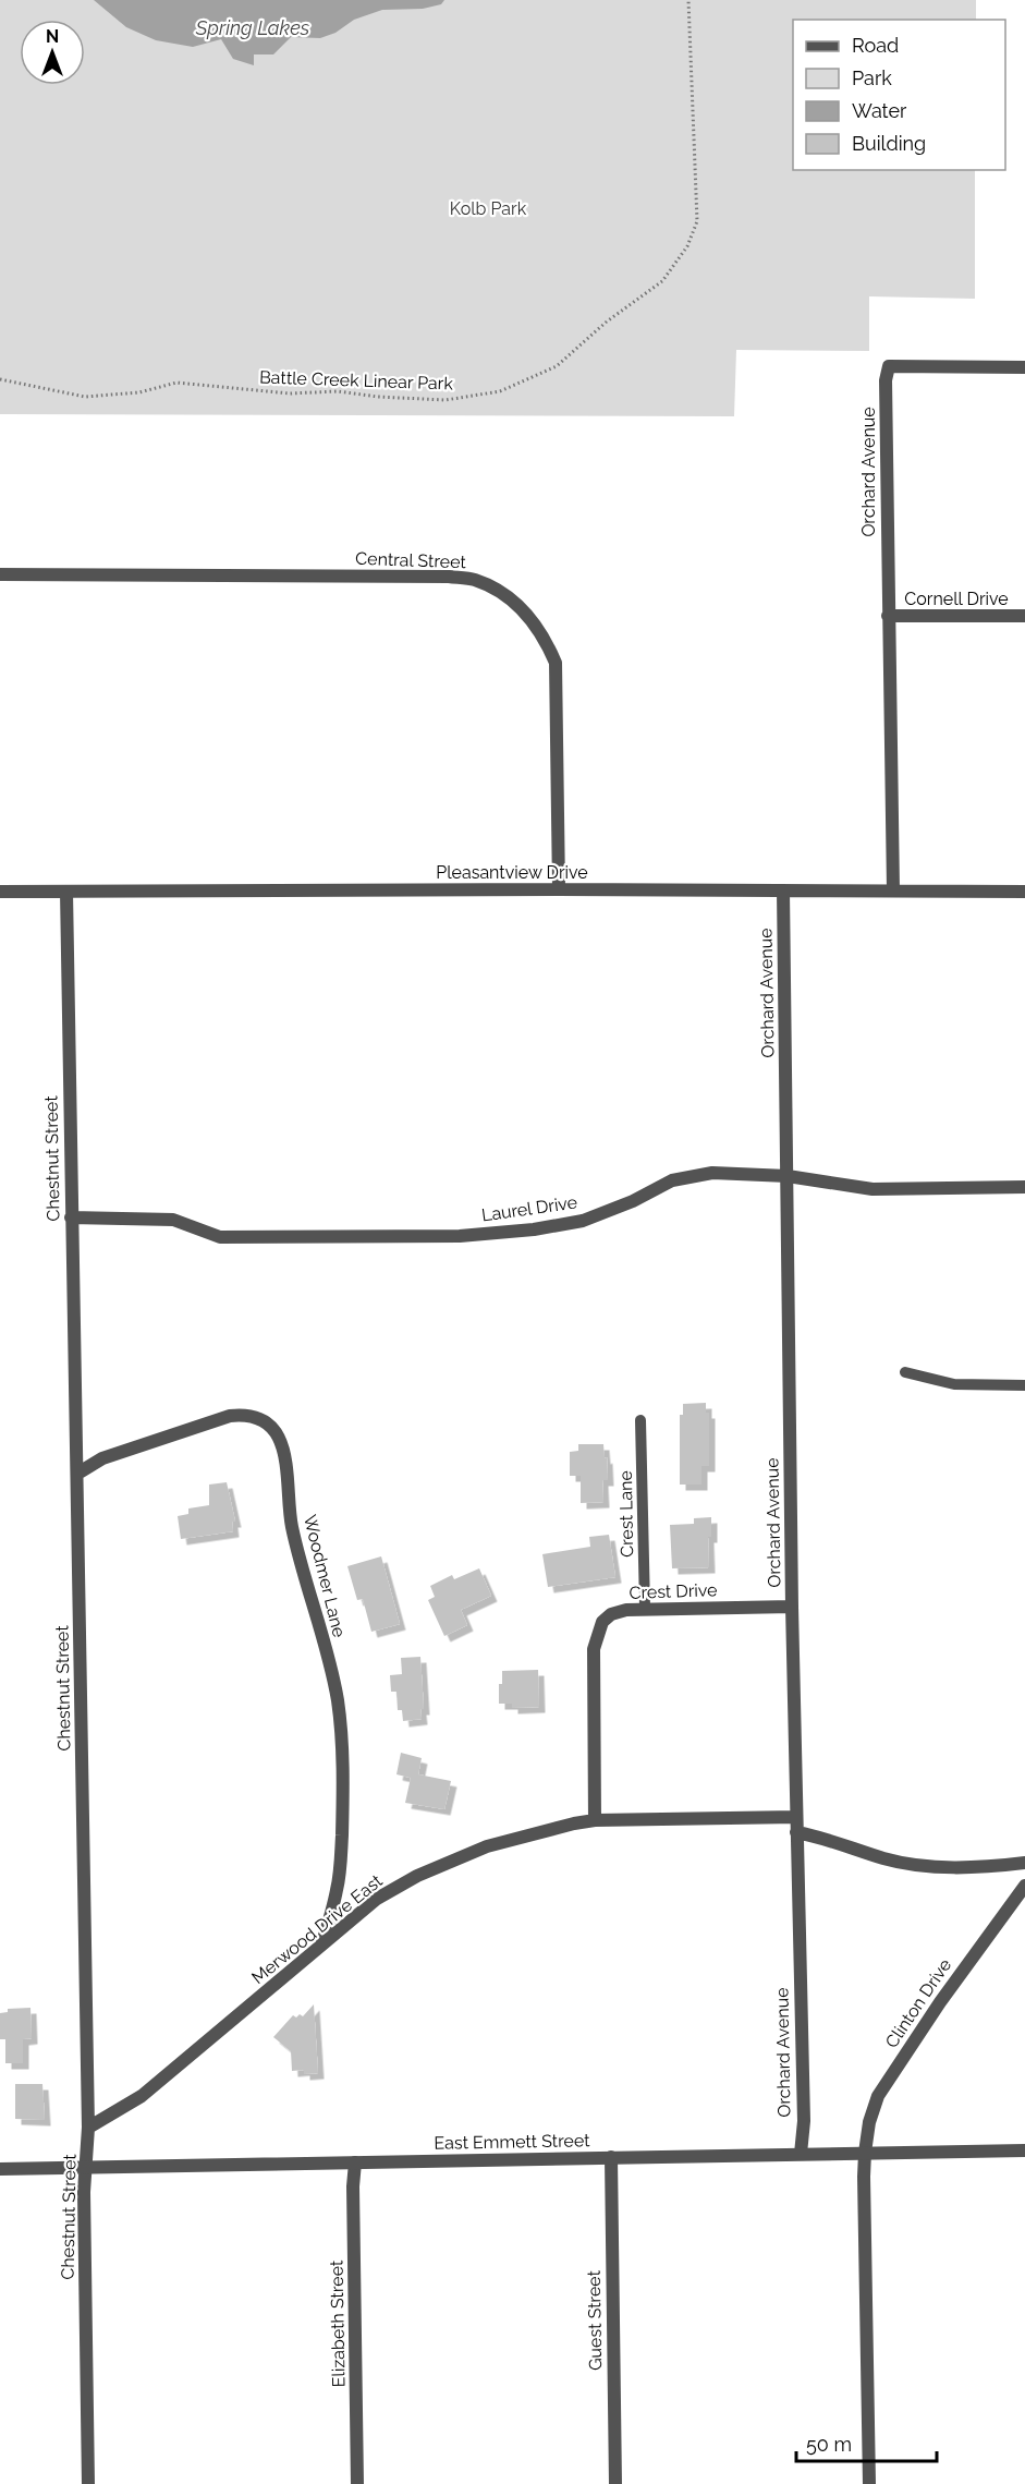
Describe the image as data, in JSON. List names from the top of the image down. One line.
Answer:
{"streets":{"street":["Orchard Avenue","Central Street","Cornell Drive","Pleasantview Drive","Chestnut Street","Laurel Drive","Woodmer Lane","Crest Drive","Merwood Drive East","Clinton Drive","East Emmett Street","Guest Street","Elizabeth Street"],"lane":["Crest Lane"],"path":["Battle Creek Linear Park"]},"crossings":[["Orchard Avenue","Cornell Drive"],["Orchard Avenue","Pleasantview Drive"],["Orchard Avenue","Laurel Drive"],["Orchard Avenue","Crest Drive"],["Orchard Avenue","Merwood Drive East"],["Orchard Avenue","East Emmett Street"],["Central Street","Pleasantview Drive"],["Pleasantview Drive","Chestnut Street"],["Chestnut Street","Laurel Drive"],["Chestnut Street","Woodmer Lane"],["Chestnut Street","Merwood Drive East"],["Chestnut Street","East Emmett Street"],["Crest Lane","Crest Drive"],["Woodmer Lane","Merwood Drive East"],["Crest Drive","Merwood Drive East"],["Clinton Drive","East Emmett Street"],["East Emmett Street","Guest Street"],["East Emmett Street","Elizabeth Street"]],"water":["Spring Lakes"],"parks":["Kolb Park"],"legend":["Road","Park","Water","Building"],"scale_bar":"50 m","north":"top"}
